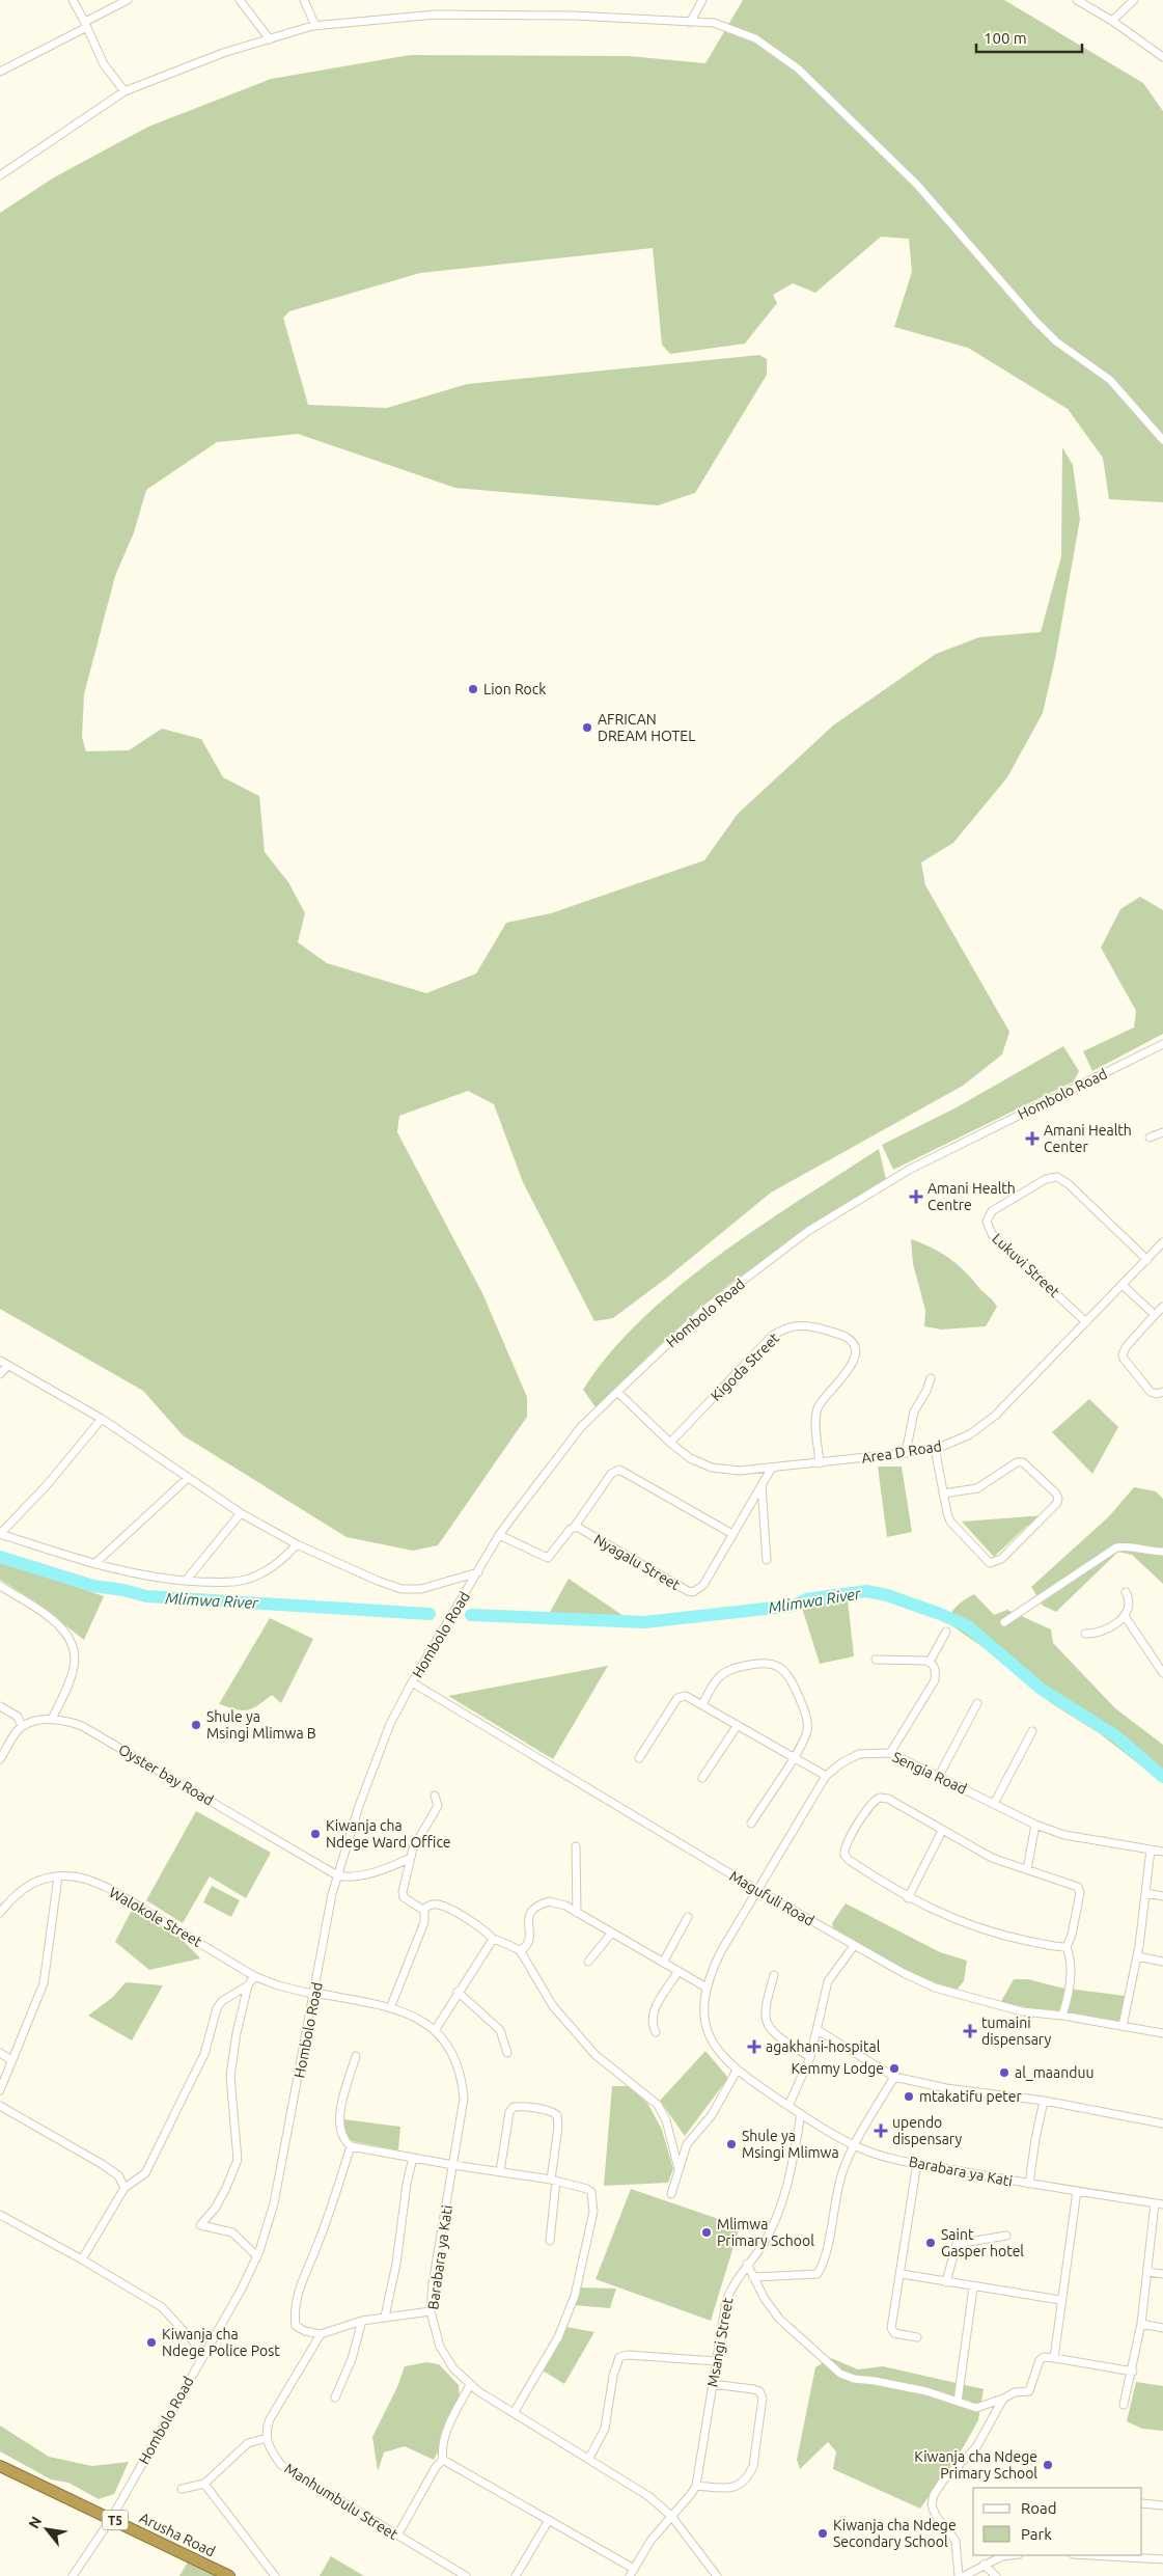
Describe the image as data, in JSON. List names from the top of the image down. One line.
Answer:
{"streets":{"highway":["T5","Arusha Road"],"street":["Hombolo Road","Lukuvi Street","Kigoda Street","Area D Road","Nyagalu Street","Sengia Road","Oyster bay Road","Magufuli Road","Walokole Street","Barabara ya Kati","Msangi Street","Manhumbulu Street"]},"crossings":[["Hombolo Road","Area D Road"],["Hombolo Road","Oyster bay Road"],["Hombolo Road","Magufuli Road"],["Hombolo Road","Walokole Street"],["Hombolo Road","Barabara ya Kati"],["Hombolo Road","Arusha Road"],["Lukuvi Street","Area D Road"],["Kigoda Street","Area D Road"],["Area D Road","Nyagalu Street"],["Sengia Road","Magufuli Road"],["Sengia Road","Barabara ya Kati"],["Magufuli Road","Barabara ya Kati"],["Walokole Street","Barabara ya Kati"],["Barabara ya Kati","Msangi Street"]],"water":["Mlimwa River"],"places":{"other":["Lion Rock","AFRICAN DREAM HOTEL","Shule ya Msingi Mlimwa B","Kiwanja cha Ndege Ward Office","Kemmy Lodge","al_maanduu","mtakatifu peter","Shule ya Msingi Mlimwa","Mlimwa Primary School","Saint Gasper hotel","Kiwanja cha Ndege Police Post","Kiwanja cha Ndege Primary School","Kiwanja cha Ndege Secondary School"],"health":["Amani Health Center","Amani Health Centre","tumaini dispensary","agakhani-hospital","upendo dispensary"]},"legend":["Road","Park"],"scale_bar":"100 m","north":"top left"}
